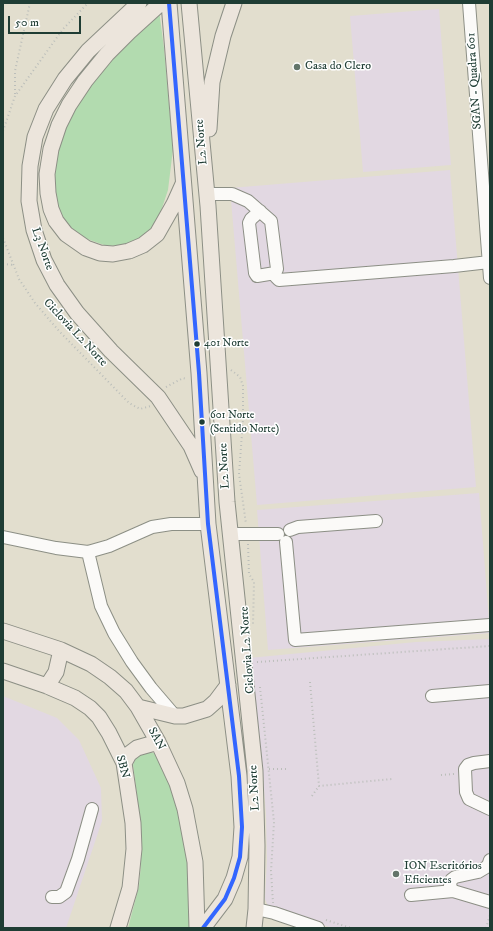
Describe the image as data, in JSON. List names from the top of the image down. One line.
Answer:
{"streets":{"main road":["L2 Norte","L3 Norte","SAN","SBN"],"street":["SGAN - Quadra 601"],"path":["Ciclovia L2 Norte"]},"crossings":[["L2 Norte","L3 Norte"],["L2 Norte","Ciclovia L2 Norte"],["L3 Norte","Ciclovia L2 Norte"]],"places":["Casa do Clero","401 Norte","601 Norte (Sentido Norte)","ION Escritórios Eficientes"],"scale_bar":"50 m"}
